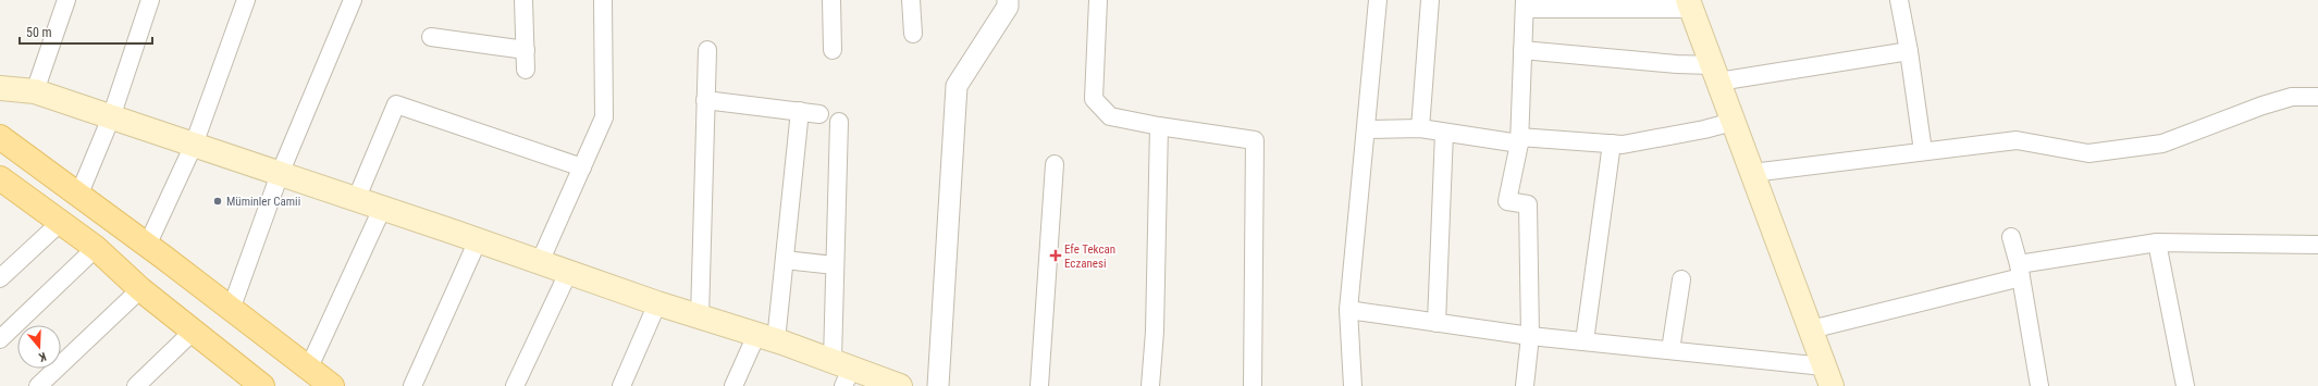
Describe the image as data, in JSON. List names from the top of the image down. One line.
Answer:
{"places":{"other":["Müminler Camii"],"health":["Efe Tekcan Eczanesi"]},"scale_bar":"50 m","north":"bottom"}
